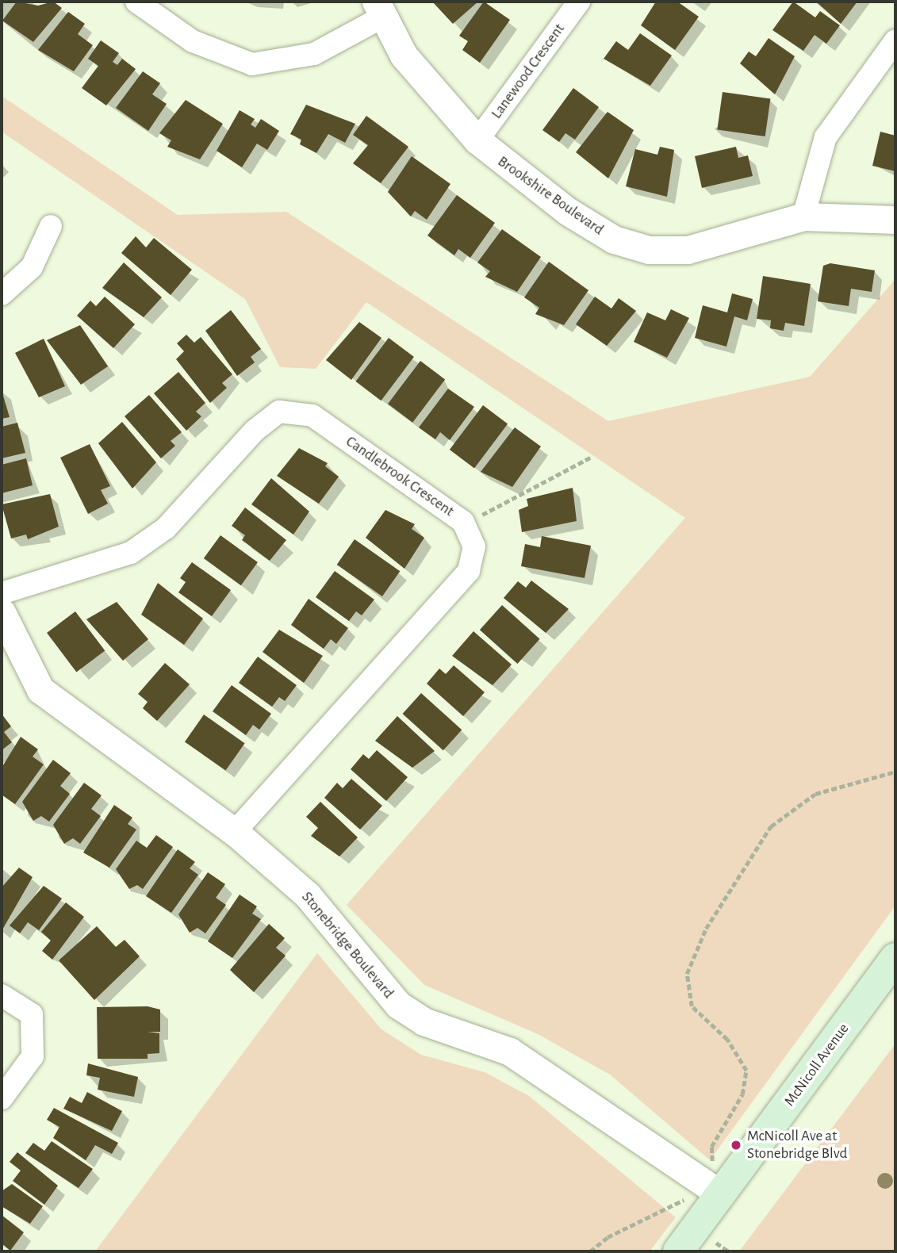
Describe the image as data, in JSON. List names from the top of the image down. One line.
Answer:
{"streets":{"main road":["McNicoll Avenue"],"street":["Lanewood Crescent","Brookshire Boulevard","Candlebrook Crescent","Stonebridge Boulevard"]},"crossings":[["Lanewood Crescent","Brookshire Boulevard"],["Candlebrook Crescent","Stonebridge Boulevard"],["Stonebridge Boulevard","McNicoll Avenue"]],"places":["McNicoll Ave at Stonebridge Blvd"]}
